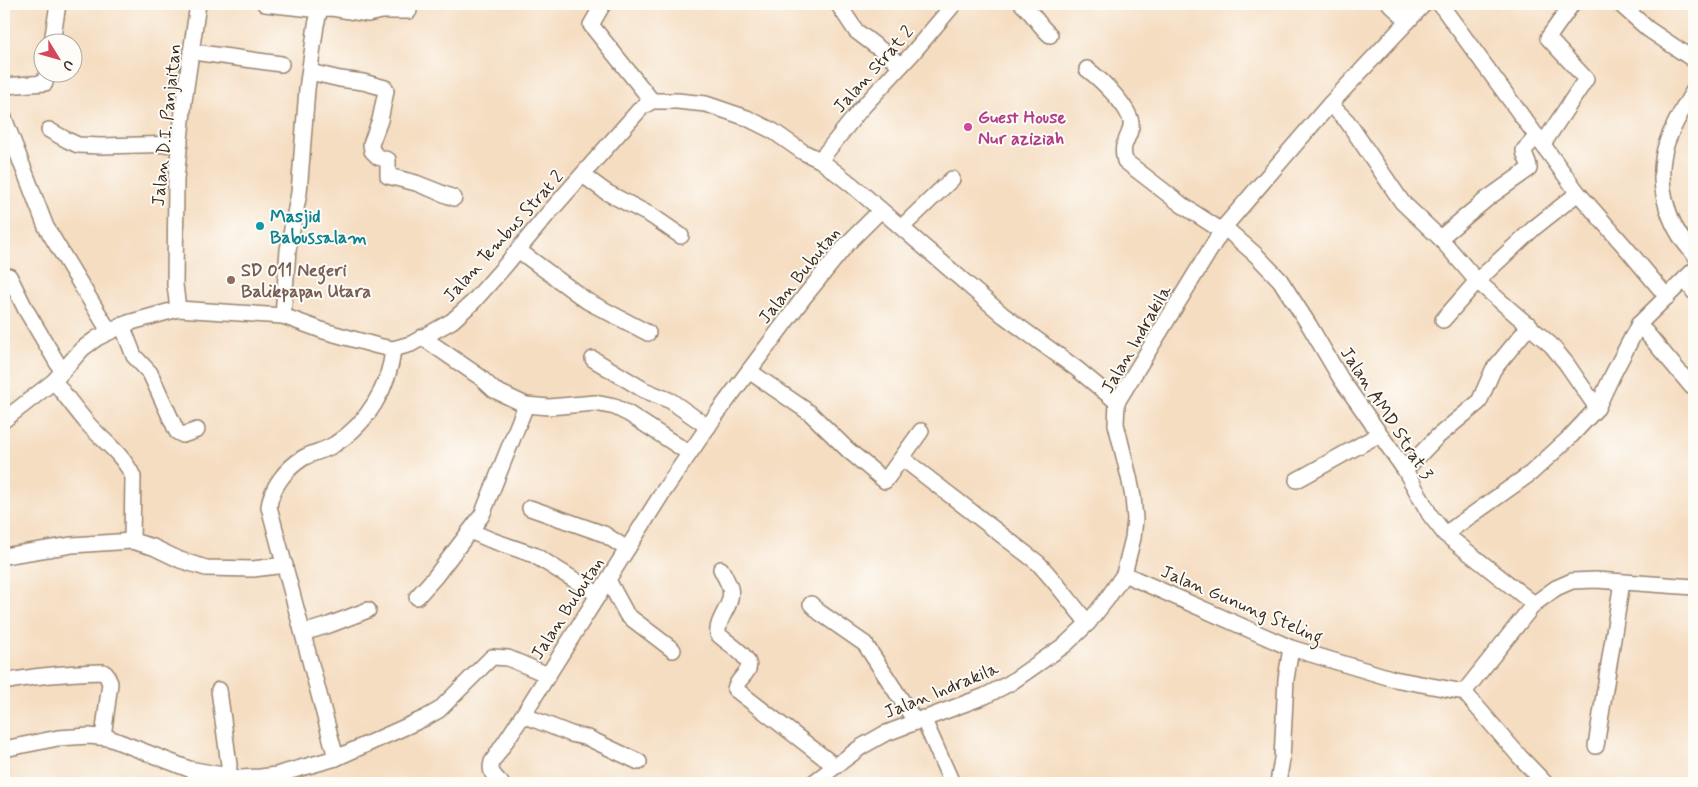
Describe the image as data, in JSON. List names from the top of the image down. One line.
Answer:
{"streets":{"street":["Jalan Strat 2","Jalan D.I. Panjaitan","Jalan Tembus Strat 2","Jalan Bubutan","Jalan Indrakila","Jalan AMD Strat 3","Jalan Gunung Steling"]},"crossings":[["Jalan Indrakila","Jalan AMD Strat 3"],["Jalan Indrakila","Jalan Gunung Steling"]],"places":["Guest House Nur aziziah","Masjid Babussalam","SD 011 Negeri Balikpapan Utara"],"north":"bottom right"}
